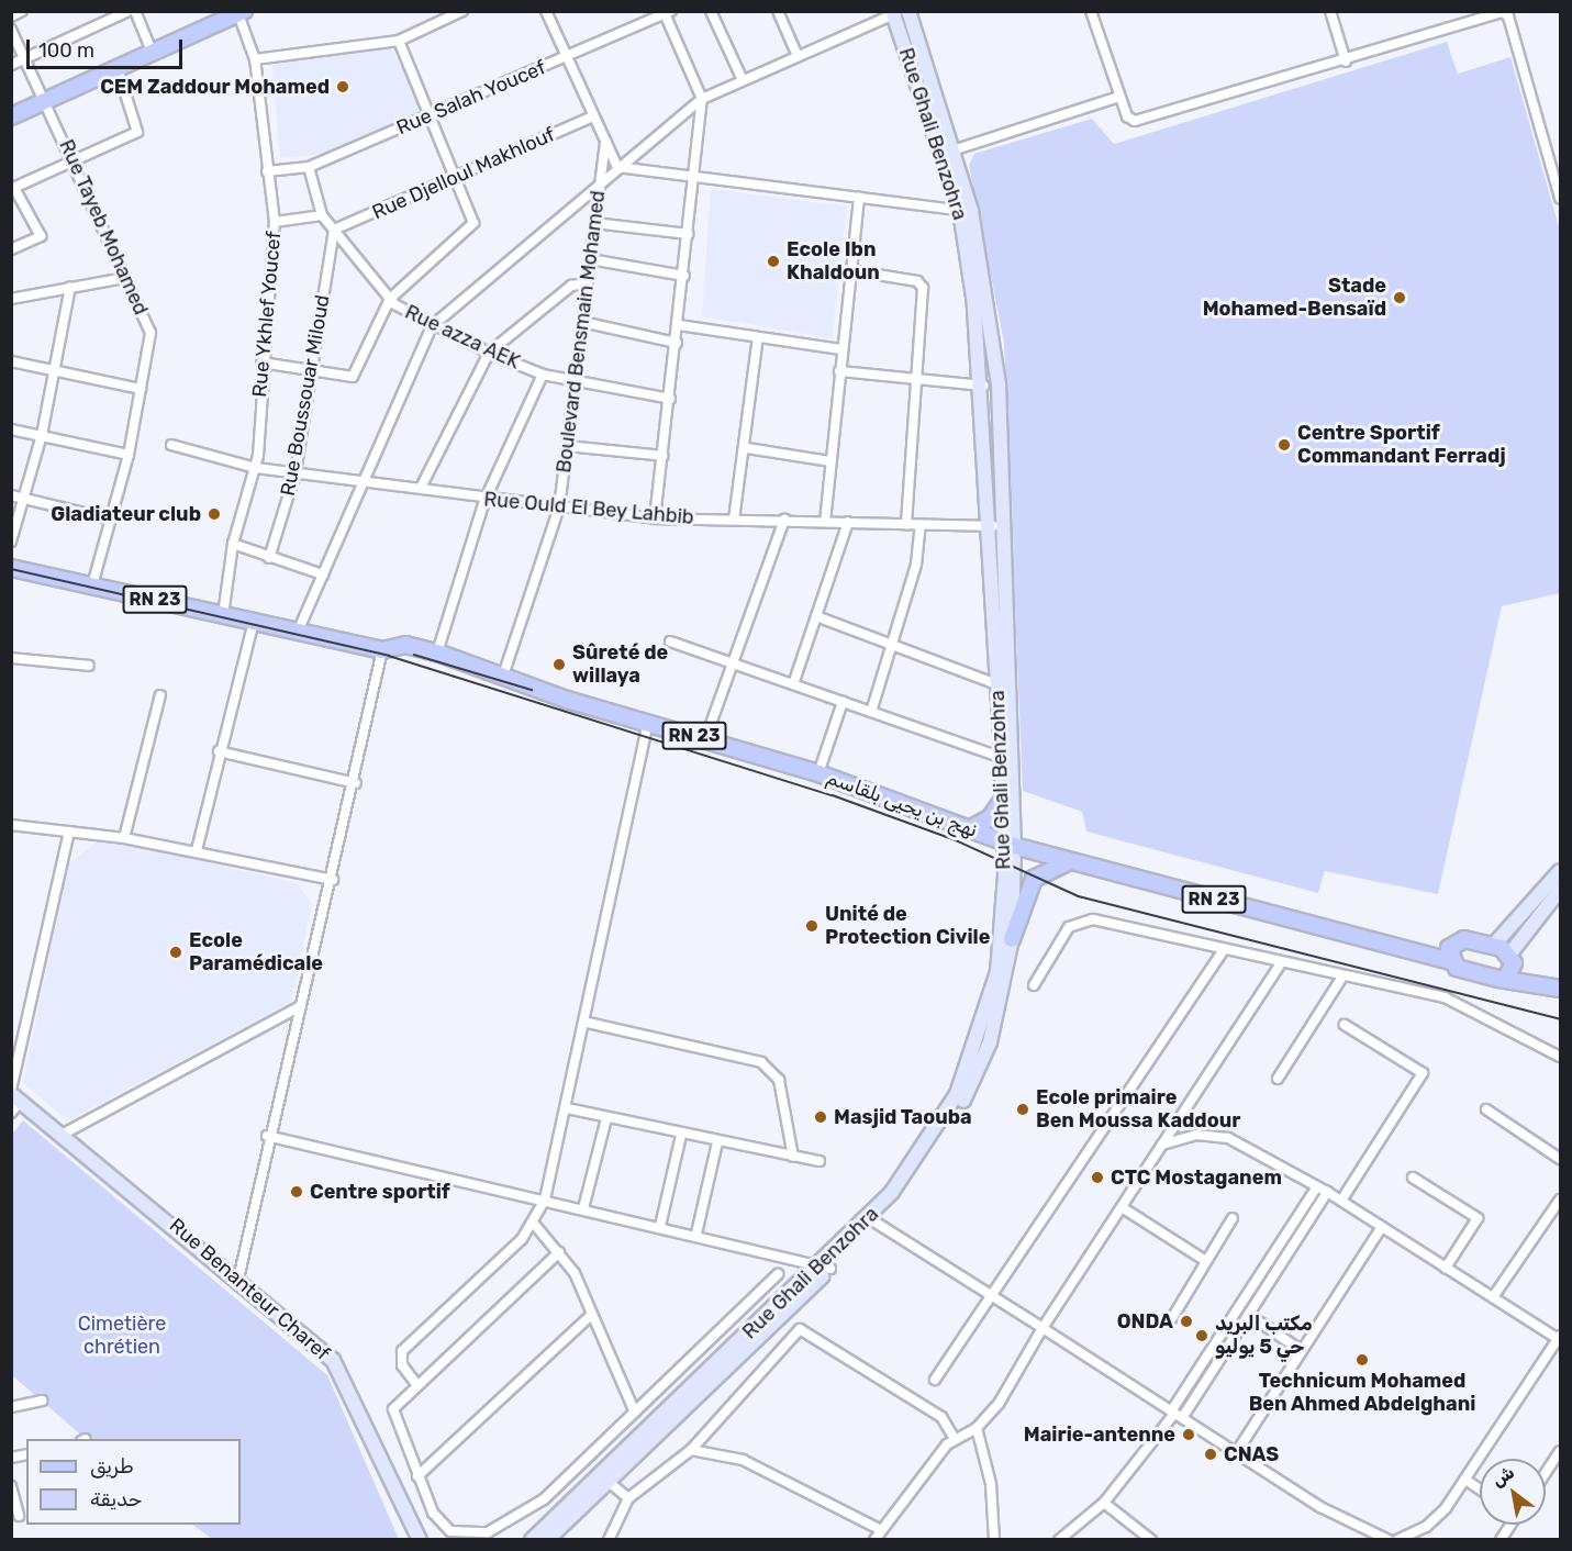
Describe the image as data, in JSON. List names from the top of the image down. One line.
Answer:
{"streets":{"main road":["Rue Ghali Benzohra","RN 23","نهج بن يحيى بلقاسم","Rue Benanteur Charef"],"street":["Rue Salah Youcef","Rue Djelloul Makhlouf","Rue Tayeb Mohamed","Rue Ykhlef Youcef","Boulevard Bensmain Mohamed","Rue azza AEK","Rue Boussouar Miloud","Rue Ould El Bey Lahbib"]},"crossings":[["Rue Salah Youcef","Rue Ykhlef Youcef"],["Rue Salah Youcef","Boulevard Bensmain Mohamed"],["Rue Ghali Benzohra","Boulevard Bensmain Mohamed"],["Rue Ghali Benzohra","Rue Ould El Bey Lahbib"],["Rue Ghali Benzohra","نهج بن يحيى بلقاسم"],["Rue Djelloul Makhlouf","Boulevard Bensmain Mohamed"],["Rue Djelloul Makhlouf","Rue azza AEK"],["Rue Djelloul Makhlouf","Rue Boussouar Miloud"],["Rue Tayeb Mohamed","RN 23"],["Rue Ykhlef Youcef","Rue Ould El Bey Lahbib"],["Rue Ykhlef Youcef","RN 23"],["Boulevard Bensmain Mohamed","Rue azza AEK"],["Boulevard Bensmain Mohamed","Rue Ould El Bey Lahbib"],["Boulevard Bensmain Mohamed","نهج بن يحيى بلقاسم"],["Rue azza AEK","Rue Boussouar Miloud"],["Rue Boussouar Miloud","Rue Ould El Bey Lahbib"],["RN 23","نهج بن يحيى بلقاسم"]],"parks":["Cimetière chrétien"],"places":["CEM Zaddour Mohamed","Ecole Ibn Khaldoun","Stade Mohamed-Bensaïd","Centre Sportif Commandant Ferradj","Gladiateur club","Sûreté de willaya","Unité de Protection Civile","Ecole Paramédicale","Ecole primaire Ben Moussa Kaddour","Masjid Taouba","CTC Mostaganem","Centre sportif","ONDA","مكتب البريد حي 5 يوليو","Technicum Mohamed Ben Ahmed Abdelghani","Mairie-antenne","CNAS"],"legend":["طريق","حديقة"],"scale_bar":"100 m","north":"top left"}
